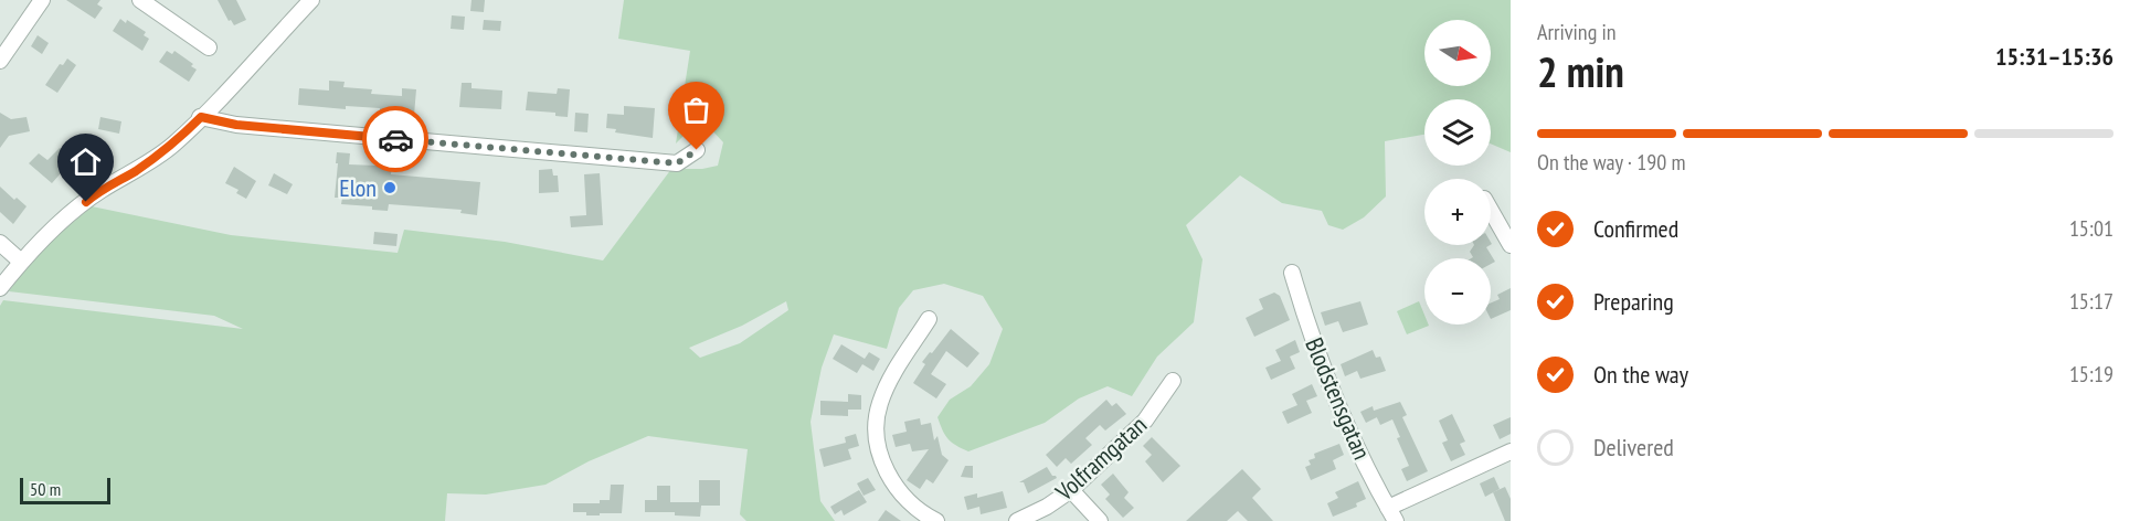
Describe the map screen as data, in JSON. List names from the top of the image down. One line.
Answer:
{"streets":{"street":["Blodstensgatan","Volframgatan"]},"places":["Elon"],"scale_bar":"50 m","north":"right","page":{"heading":["2 min","Arriving in","15:31–15:36"],"map_buttons":["+","−"],"bar":"On the way · 190 m","list":[["Confirmed","15:01"],["Preparing","15:17"],["On the way","15:19"],"Delivered"],"scale":"50 m"}}
